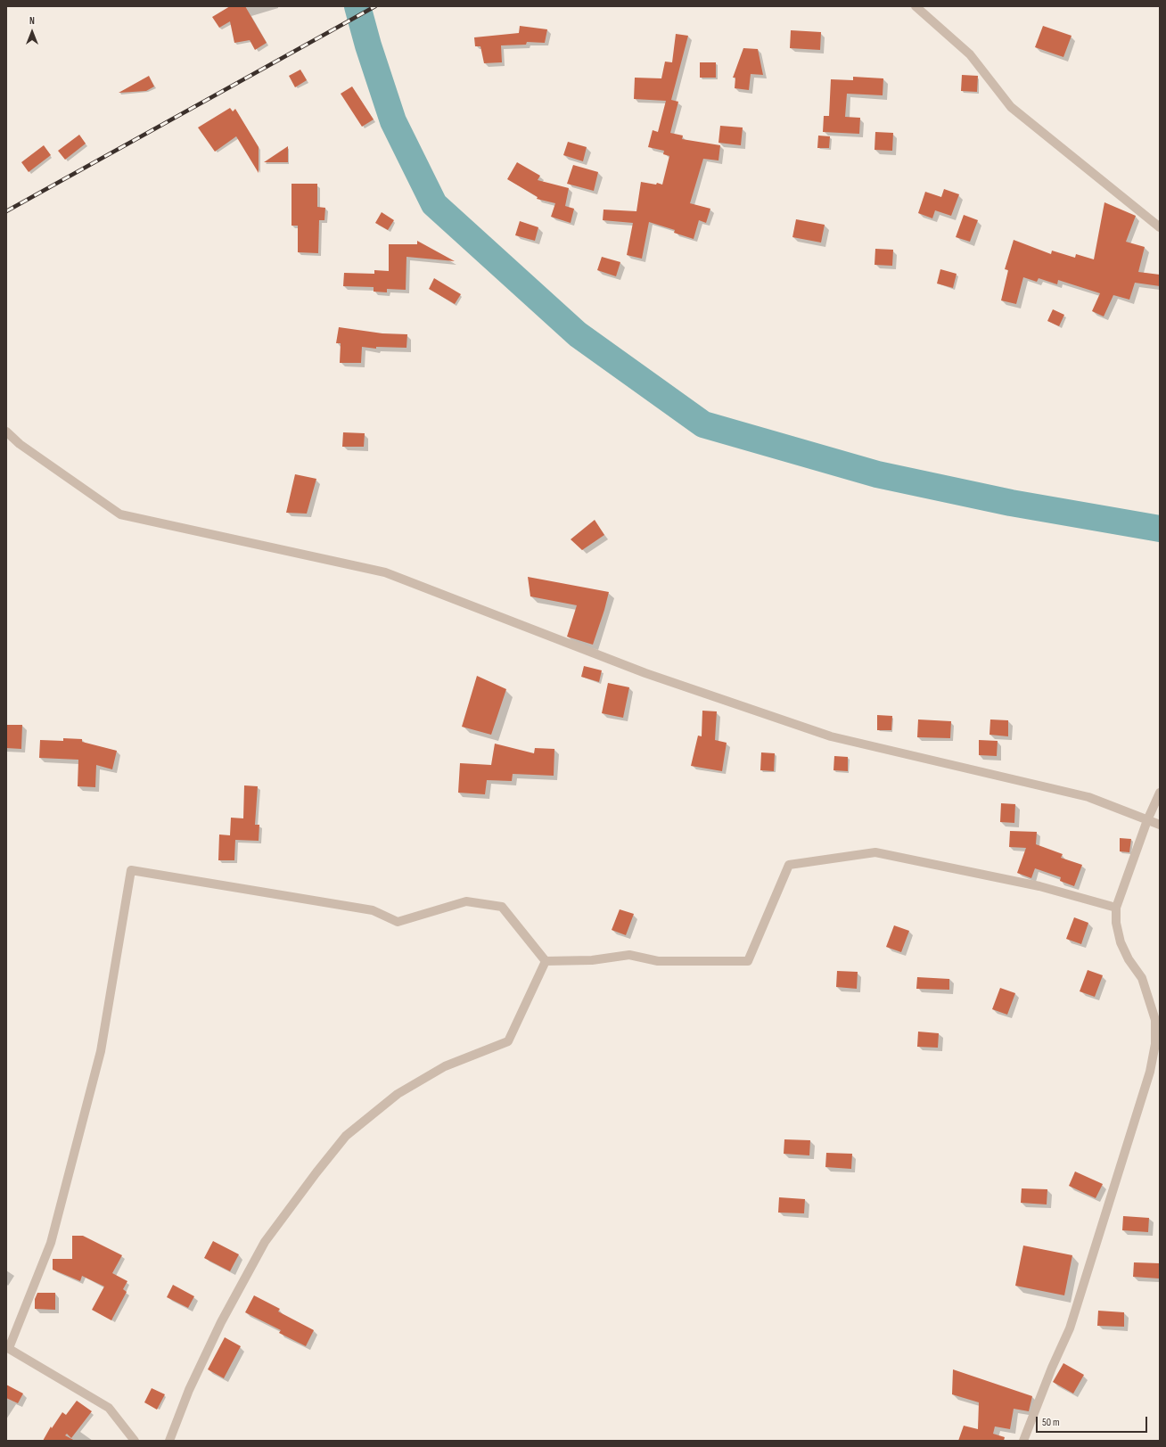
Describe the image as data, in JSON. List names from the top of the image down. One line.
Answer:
{"scale_bar":"50 m","north":"top"}
